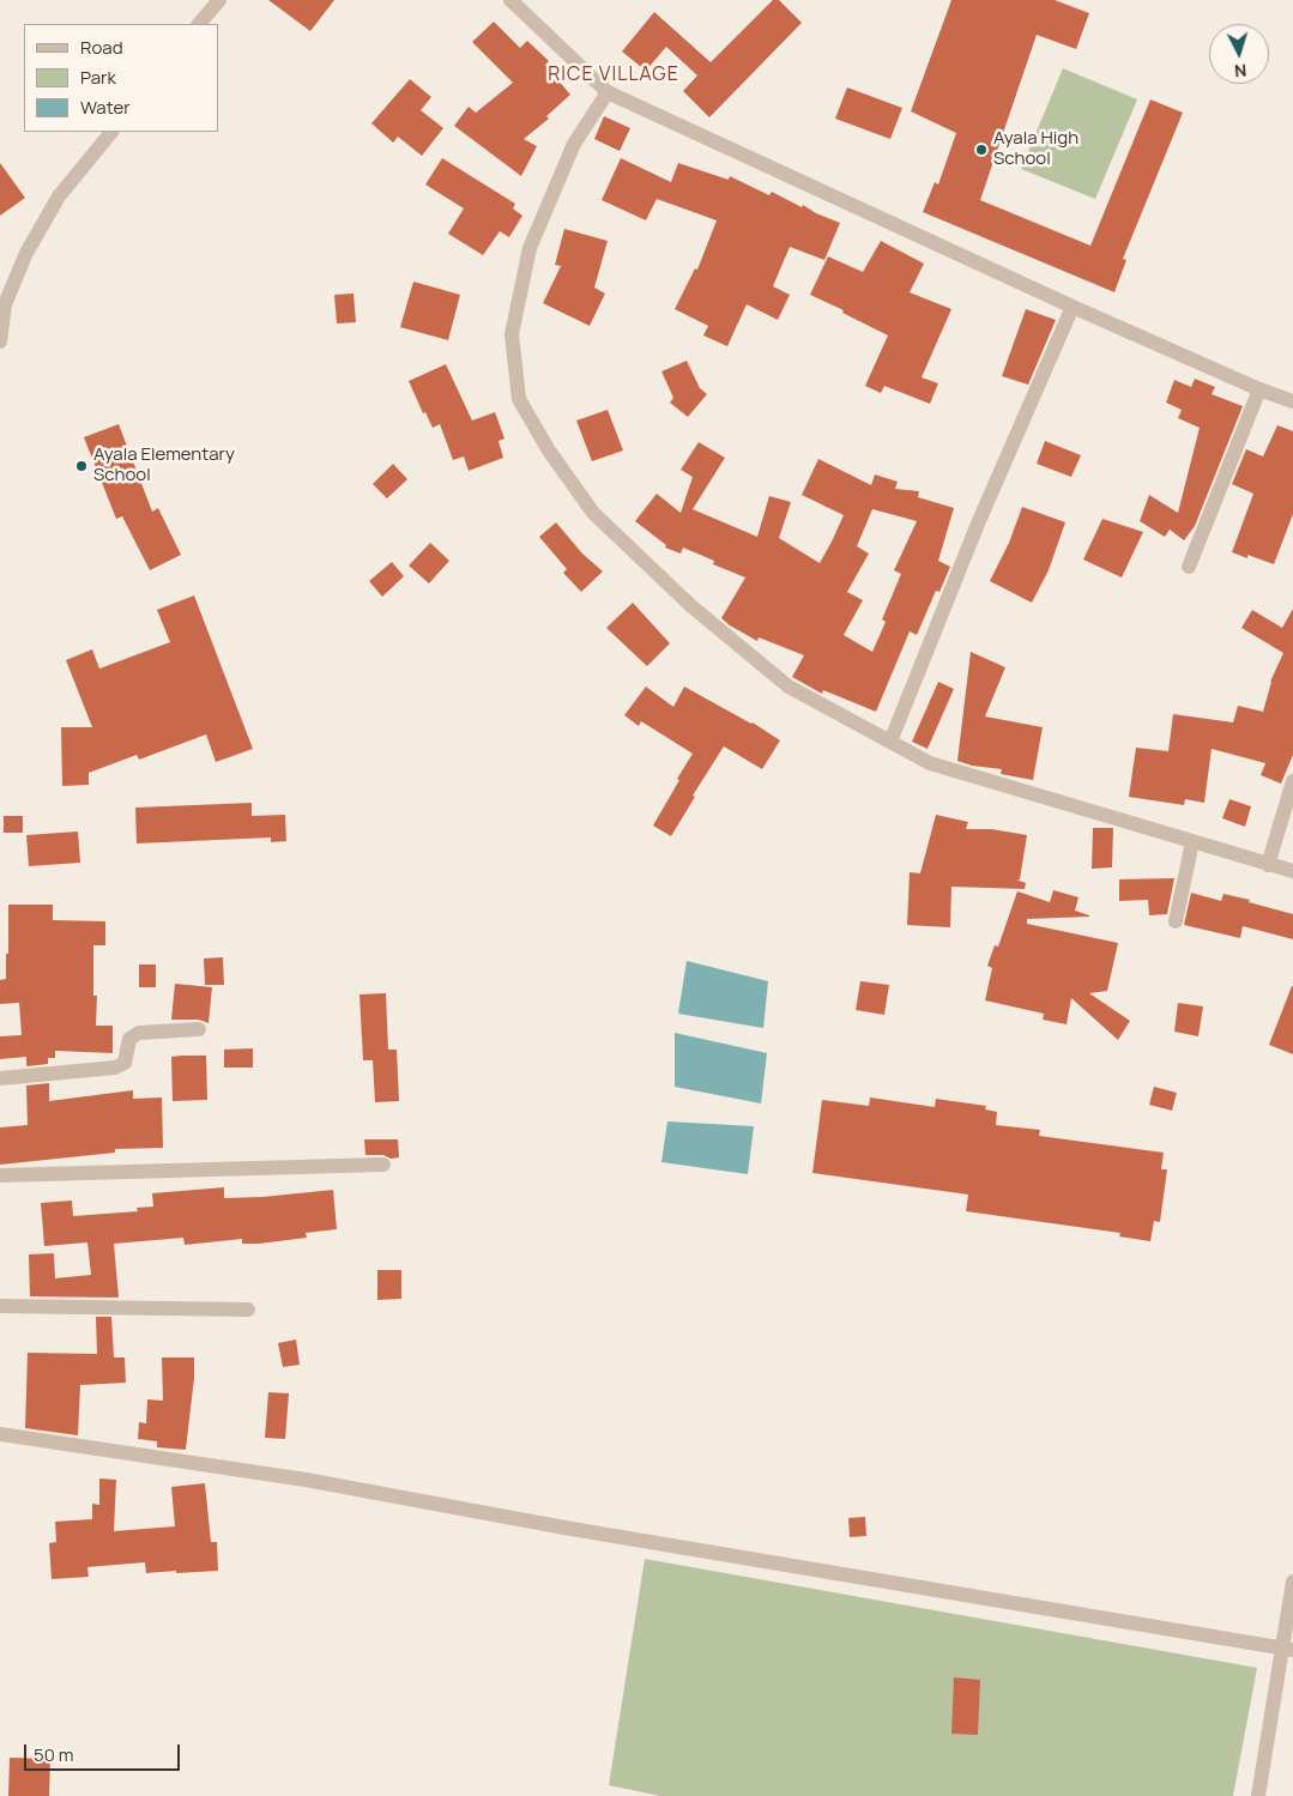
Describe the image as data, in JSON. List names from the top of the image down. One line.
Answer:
{"districts":["RICE VILLAGE"],"places":["Ayala High School","Ayala Elementary School"],"legend":["Road","Park","Water"],"scale_bar":"50 m","north":"bottom"}
